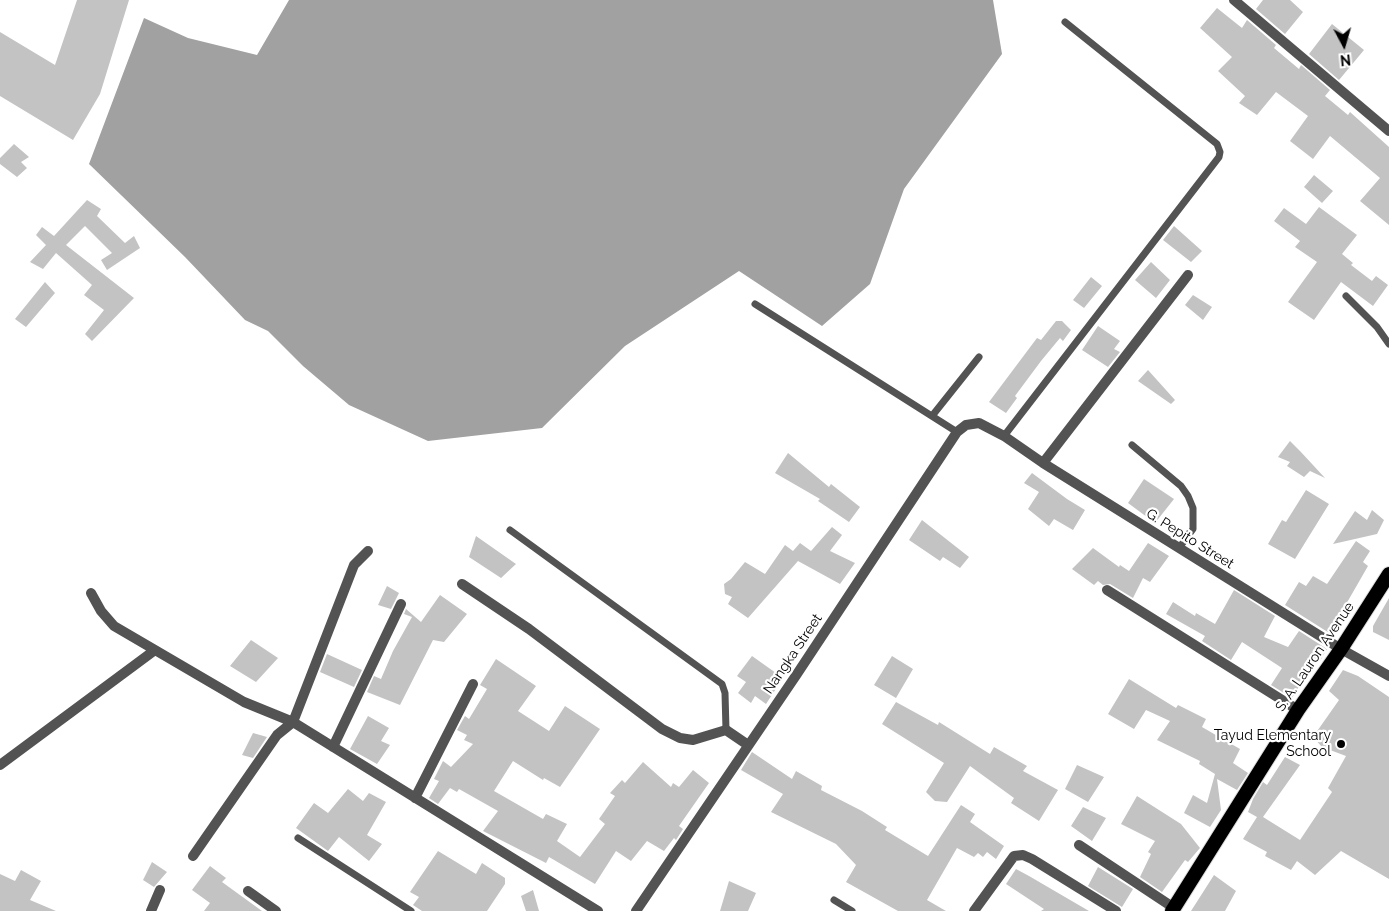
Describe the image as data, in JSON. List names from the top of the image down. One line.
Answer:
{"streets":{"highway":["S. A. Lauron Avenue"],"street":["G. Pepito Street","Nangka Street"]},"crossings":[["G. Pepito Street","Nangka Street"],["G. Pepito Street","S. A. Lauron Avenue"]],"places":["Tayud Elementary School"],"north":"bottom"}
